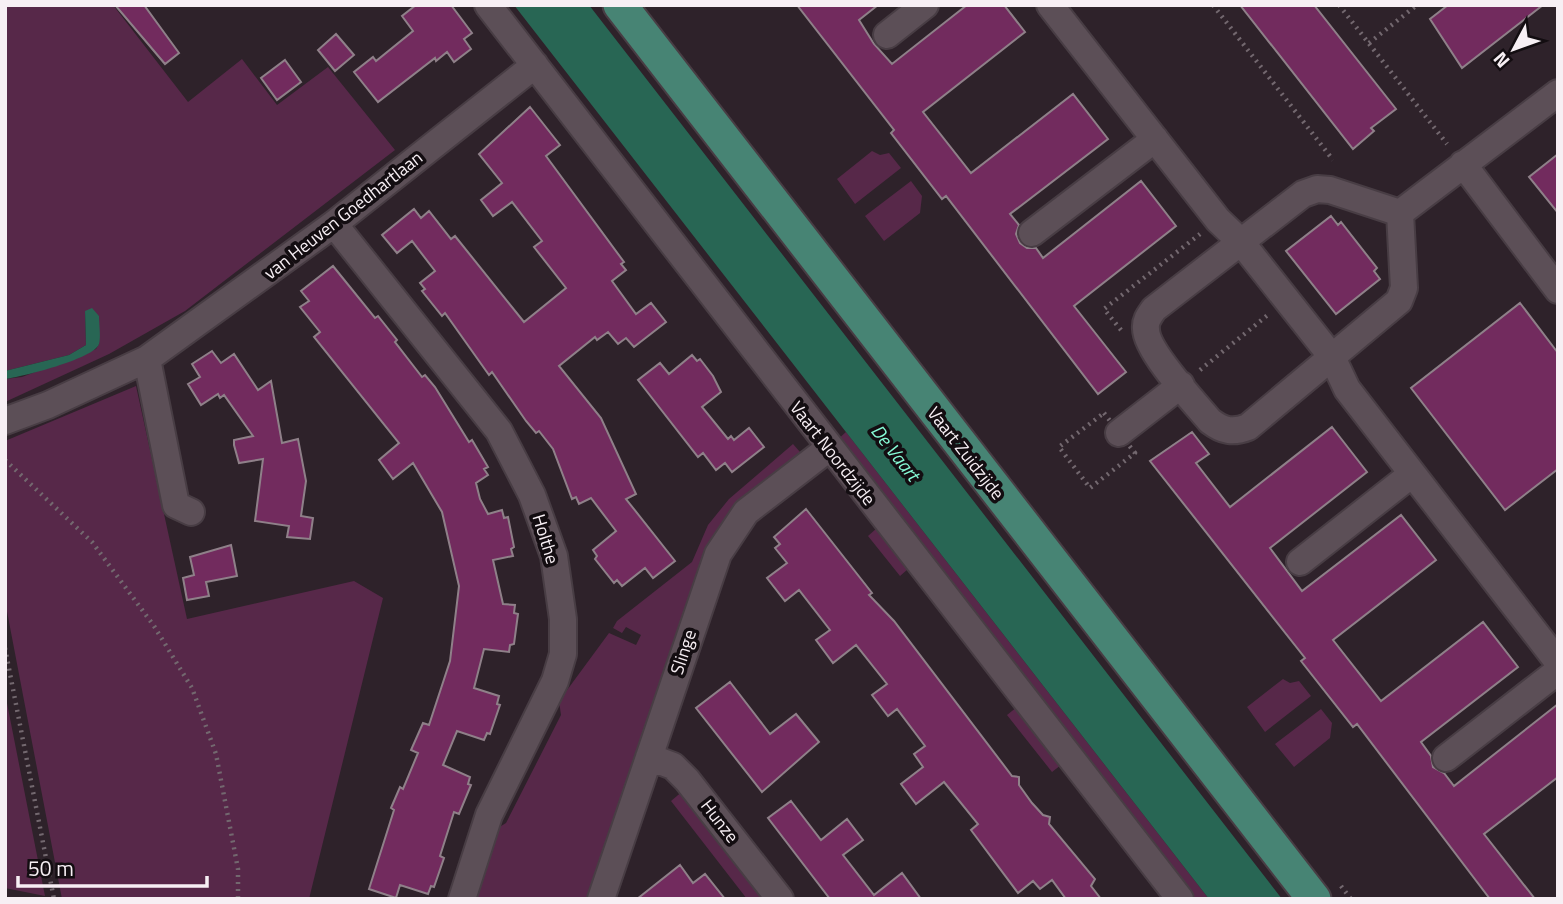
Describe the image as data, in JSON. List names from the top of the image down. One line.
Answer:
{"streets":{"main road":["Vaart Zuidzijde"],"street":["van Heuven Goedhartlaan","Vaart Noordzijde","Holthe","Slinge","Hunze"]},"crossings":[["van Heuven Goedhartlaan","Vaart Noordzijde"],["van Heuven Goedhartlaan","Holthe"],["Vaart Noordzijde","Slinge"],["Slinge","Hunze"]],"water":["De Vaart"],"scale_bar":"50 m","north":"bottom left"}
